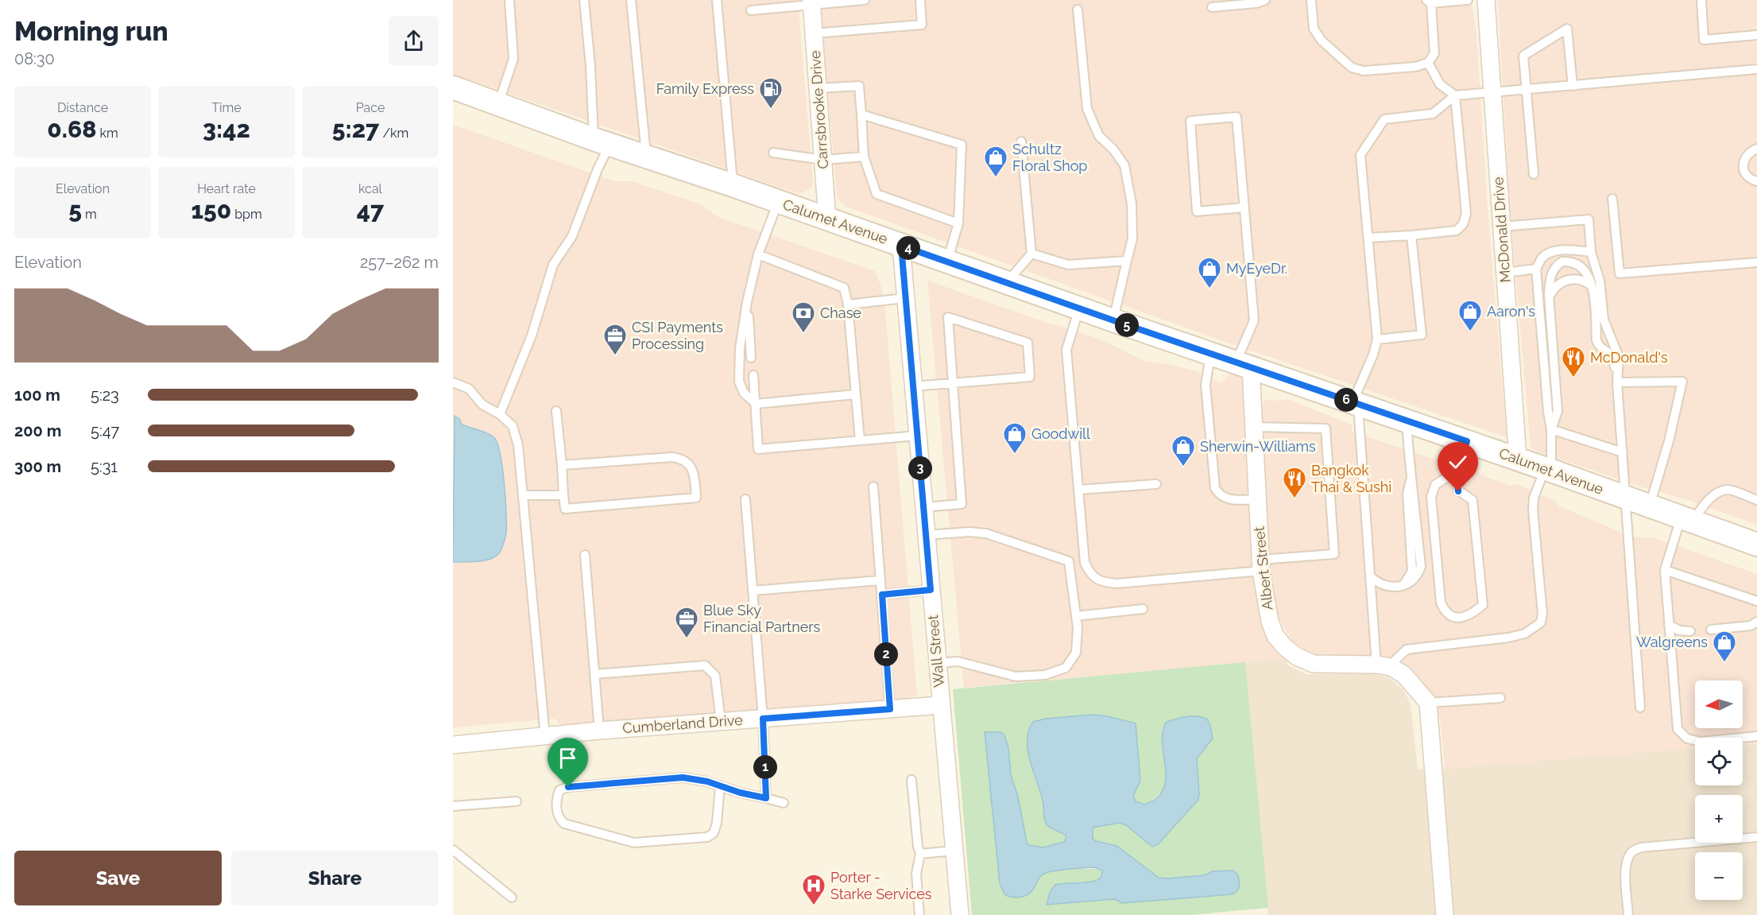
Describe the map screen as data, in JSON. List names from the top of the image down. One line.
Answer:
{"streets":{"main road":["Calumet Avenue"],"street":["Carrsbrooke Drive","McDonald Drive","Albert Street","Wall Street","Cumberland Drive"]},"crossings":[["Carrsbrooke Drive","Calumet Avenue"],["Calumet Avenue","McDonald Drive"],["Calumet Avenue","Albert Street"],["Calumet Avenue","Wall Street"],["Wall Street","Cumberland Drive"]],"places":{"fuel station":["Family Express"],"shop":["Schultz Floral Shop","MyEyeDr.","Aaron's","Goodwill","Sherwin-Williams","Walgreens"],"bank":["Chase"],"office":["CSI Payments Processing","Blue Sky Financial Partners"],"restaurant":["McDonald's","Bangkok Thai & Sushi"],"hospital":["Porter - Starke Services"]},"north":"left","page":{"heading":["Morning run","08:30"],"stats":[["Distance","0.68 km"],["Time","3:42"],["Pace","5:27 /km"],["Elevation","5 m"],["Heart rate","150 bpm"],["kcal","47"]],"pins":["4","5","6","3","2","1"],"chart":["Elevation","257–262 m"],"list":[{"name":"100 m","note":"5:23"},{"name":"200 m","note":"5:47"},{"name":"300 m","note":"5:31"}],"map_buttons":["+","−"],"buttons":["Save","Share"]}}
